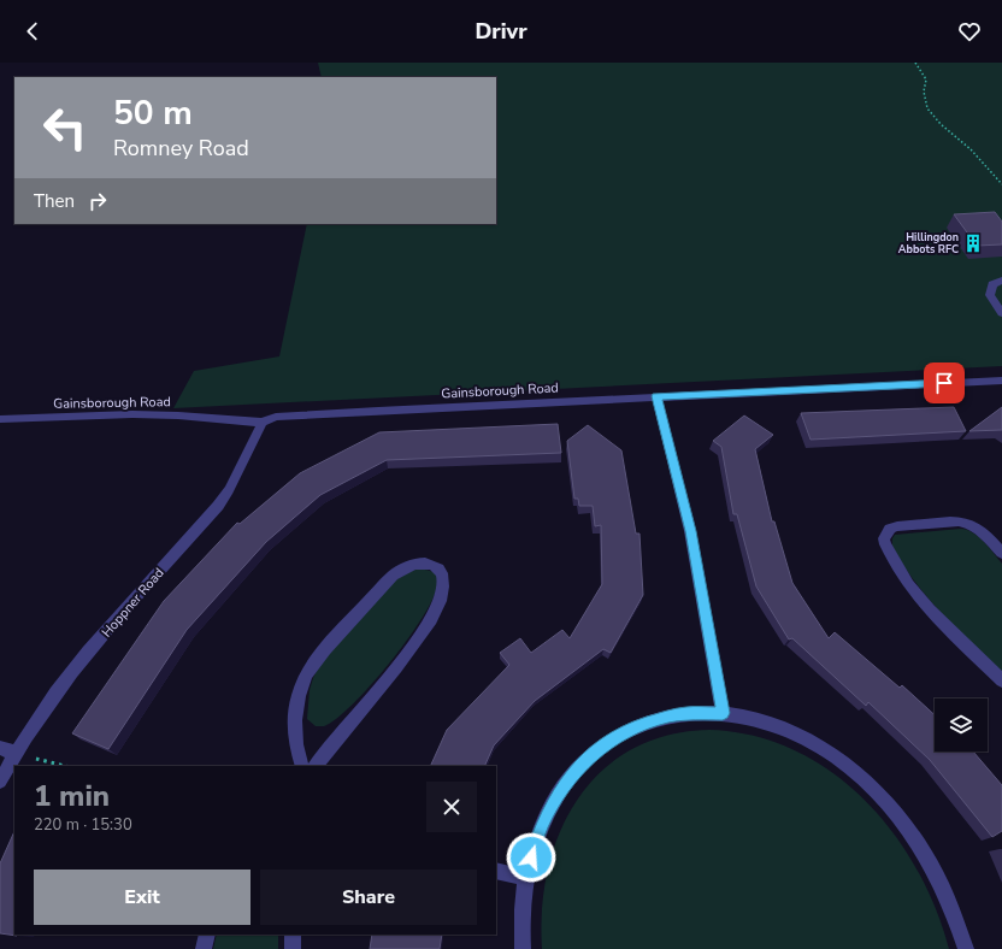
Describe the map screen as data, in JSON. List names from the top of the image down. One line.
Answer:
{"streets":{"street":["Gainsborough Road","Hoppner Road"]},"crossings":[["Gainsborough Road","Hoppner Road"]],"places":{"building":["Hillingdon Abbots RFC"]},"page":{"header":"Drivr","turn":["50 m","Romney Road"],"then":"Then","heading":["1 min","220 m · 15:30"],"buttons":["Exit","Share"]}}
